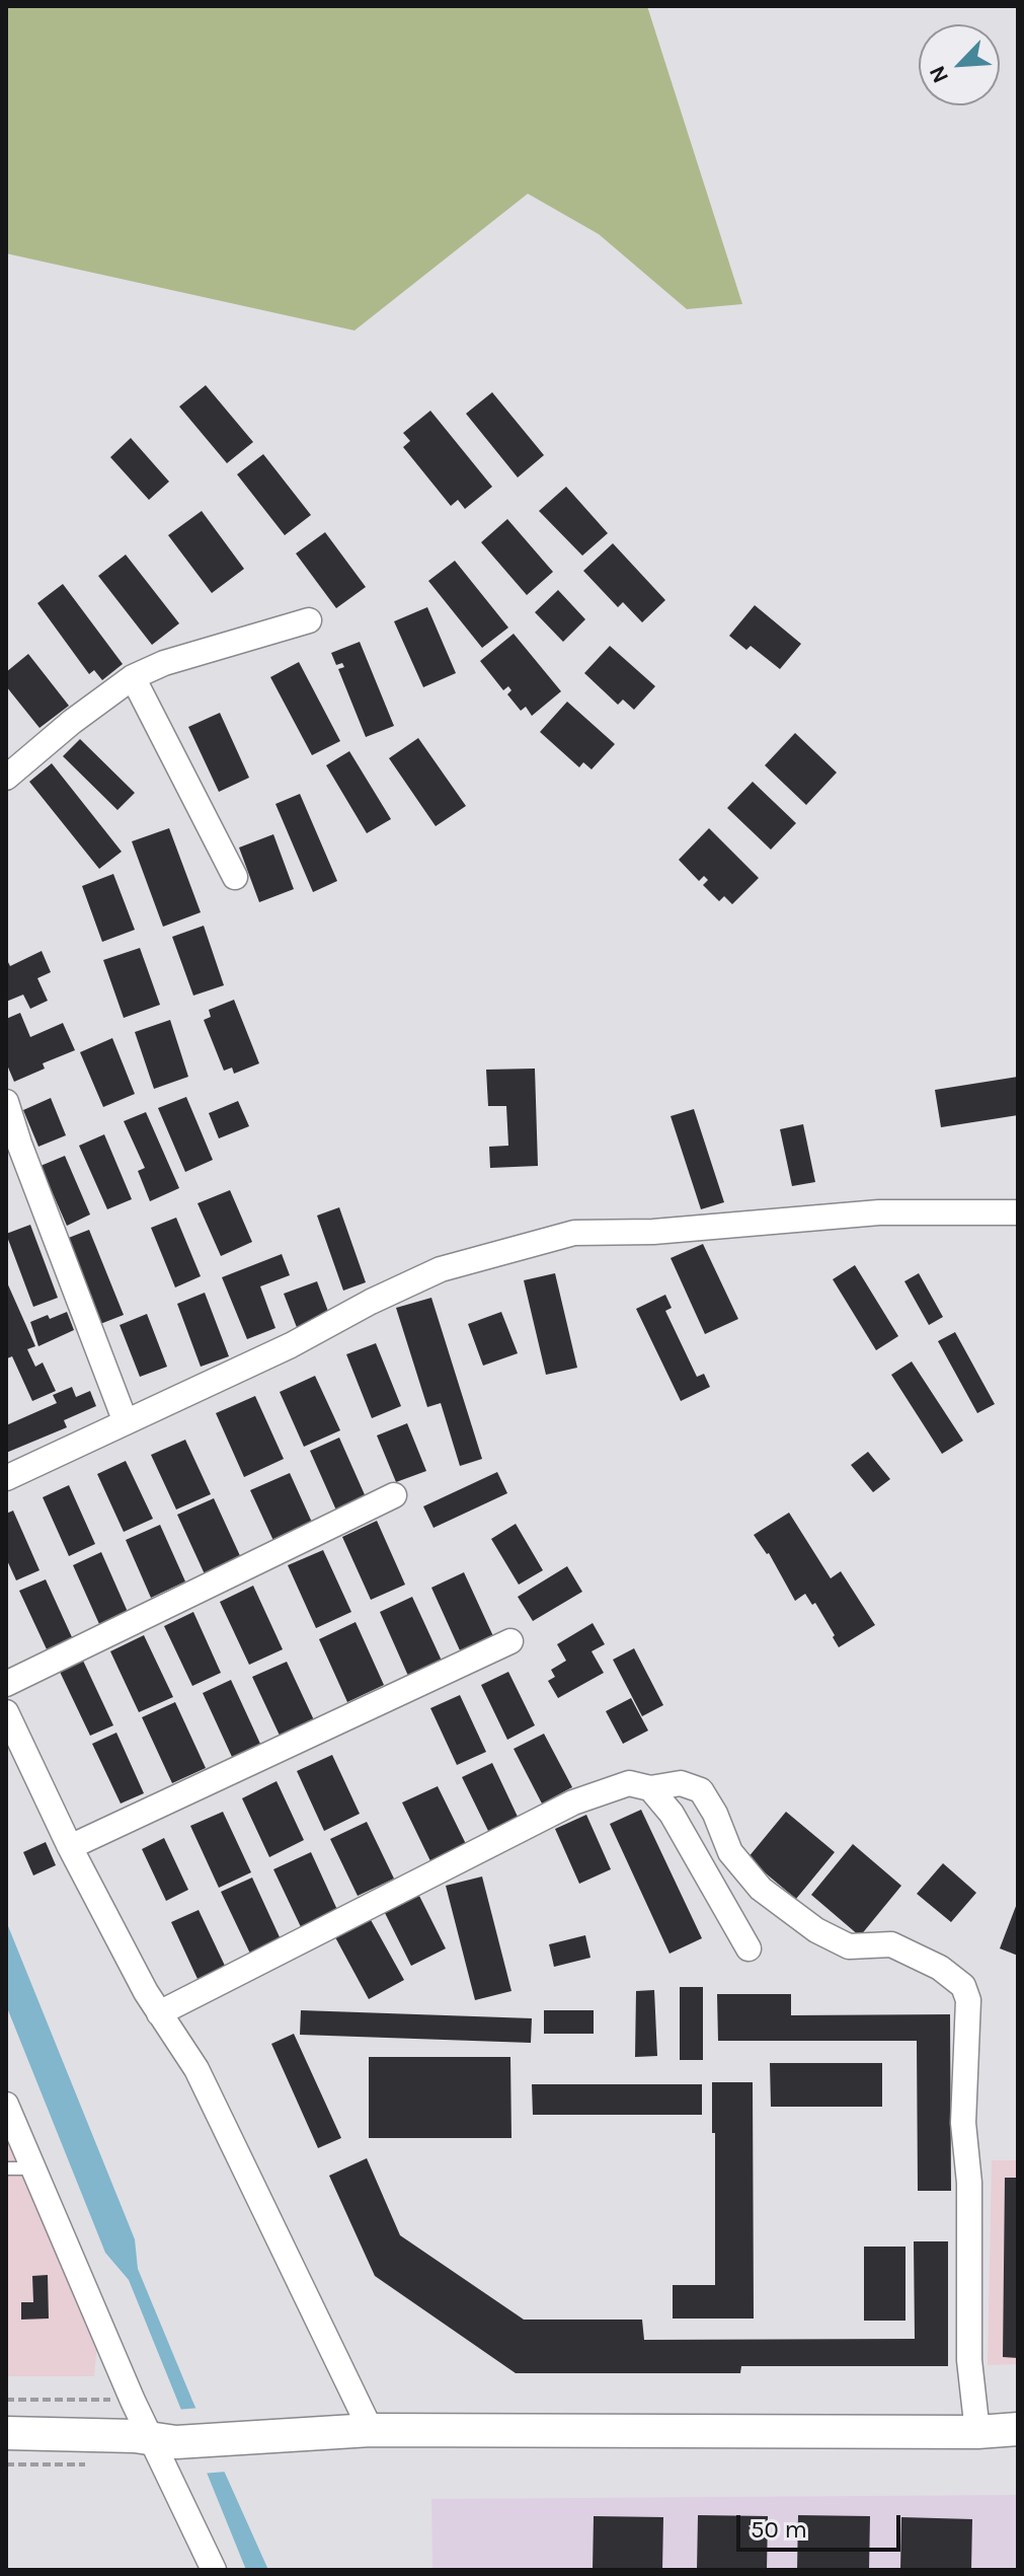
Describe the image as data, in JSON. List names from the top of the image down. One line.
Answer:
{"scale_bar":"50 m","north":"bottom left"}
